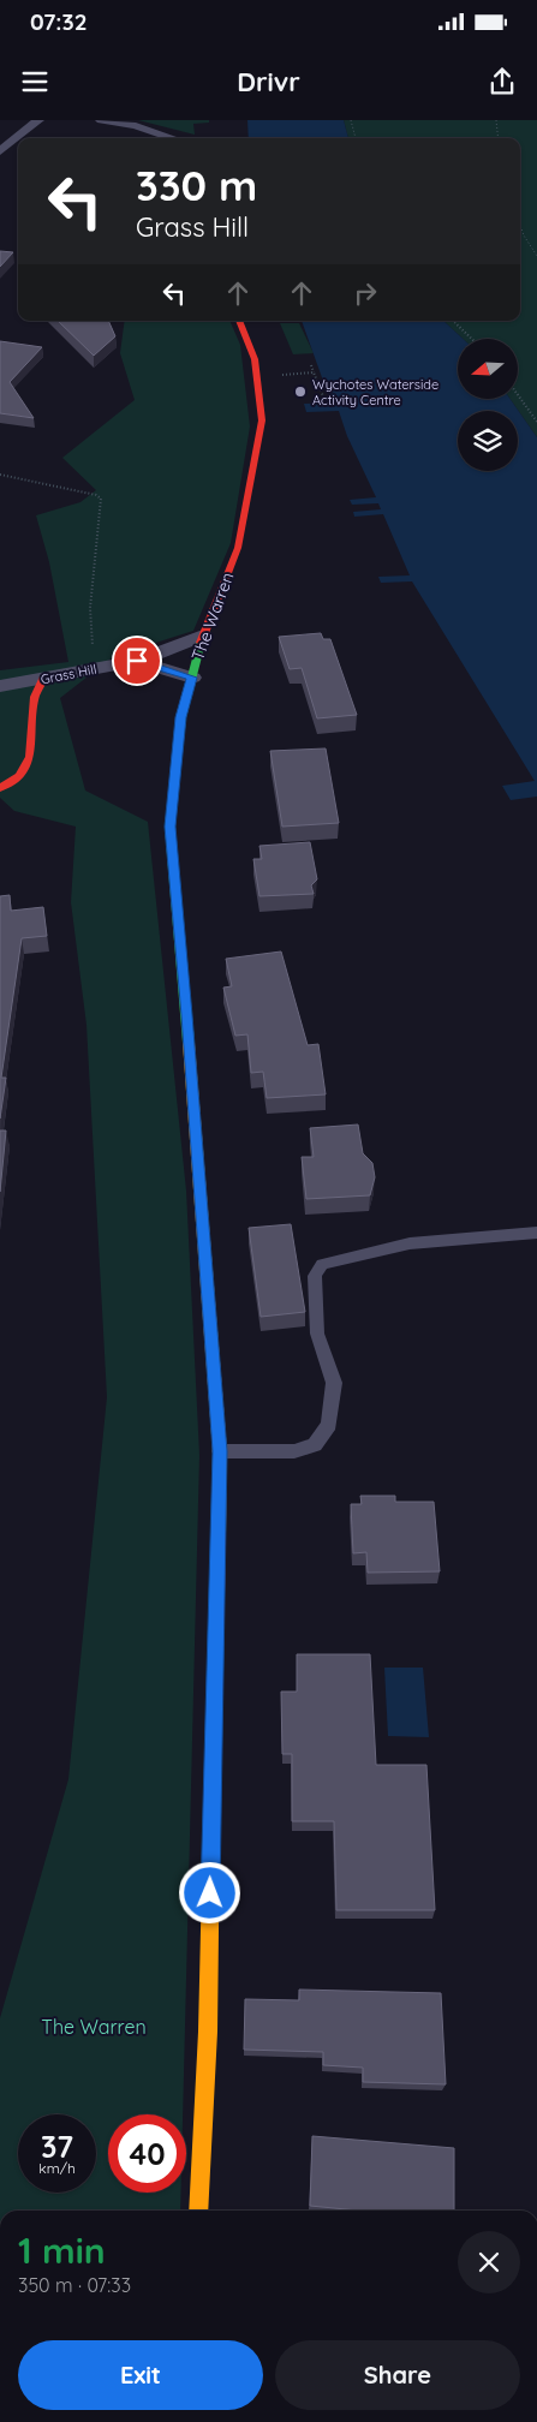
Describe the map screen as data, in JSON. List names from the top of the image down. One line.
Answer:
{"streets":{"street":["The Warren","Grass Hill"]},"crossings":[["The Warren","Grass Hill"]],"parks":["The Warren"],"places":["Wychotes Waterside Activity Centre"],"north":"left","page":{"status":"07:32","header":"Drivr","turn":["330 m","Grass Hill"],"speed":"37 km/h","limit":"40","heading":["1 min","350 m · 07:33"],"buttons":["Exit","Share"]}}
